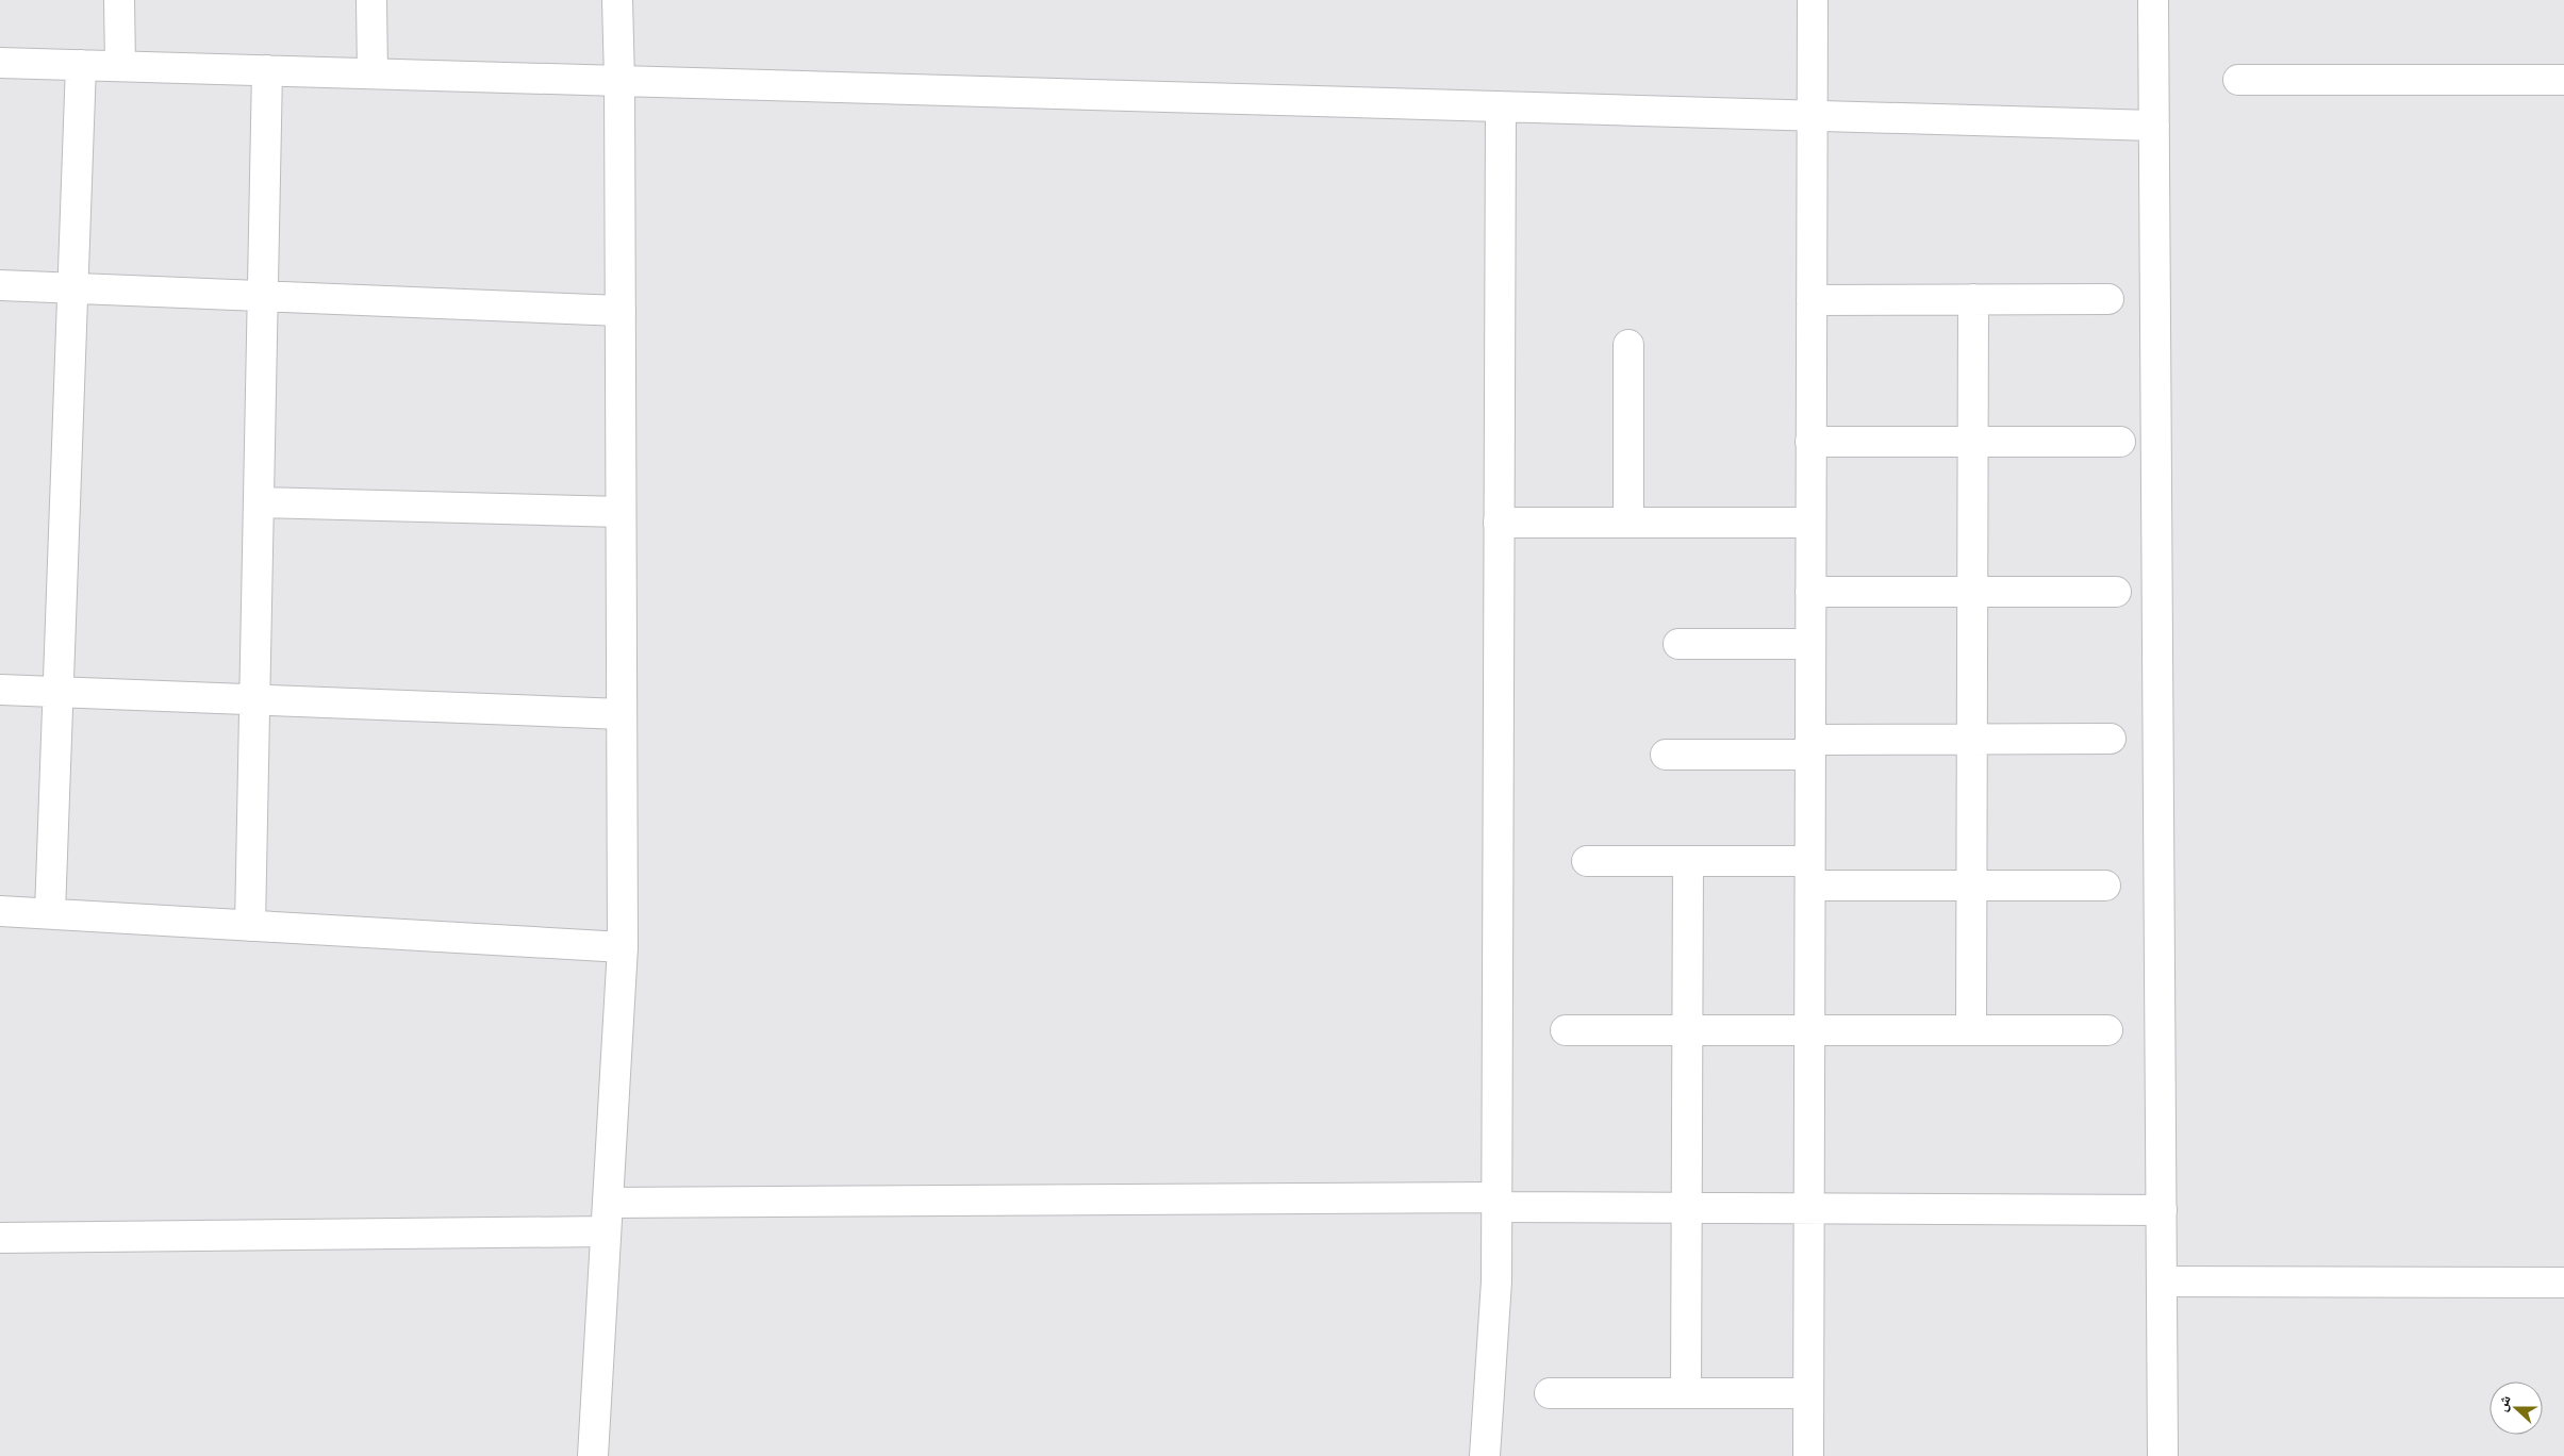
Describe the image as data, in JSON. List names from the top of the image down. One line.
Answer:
{"north":"left"}
